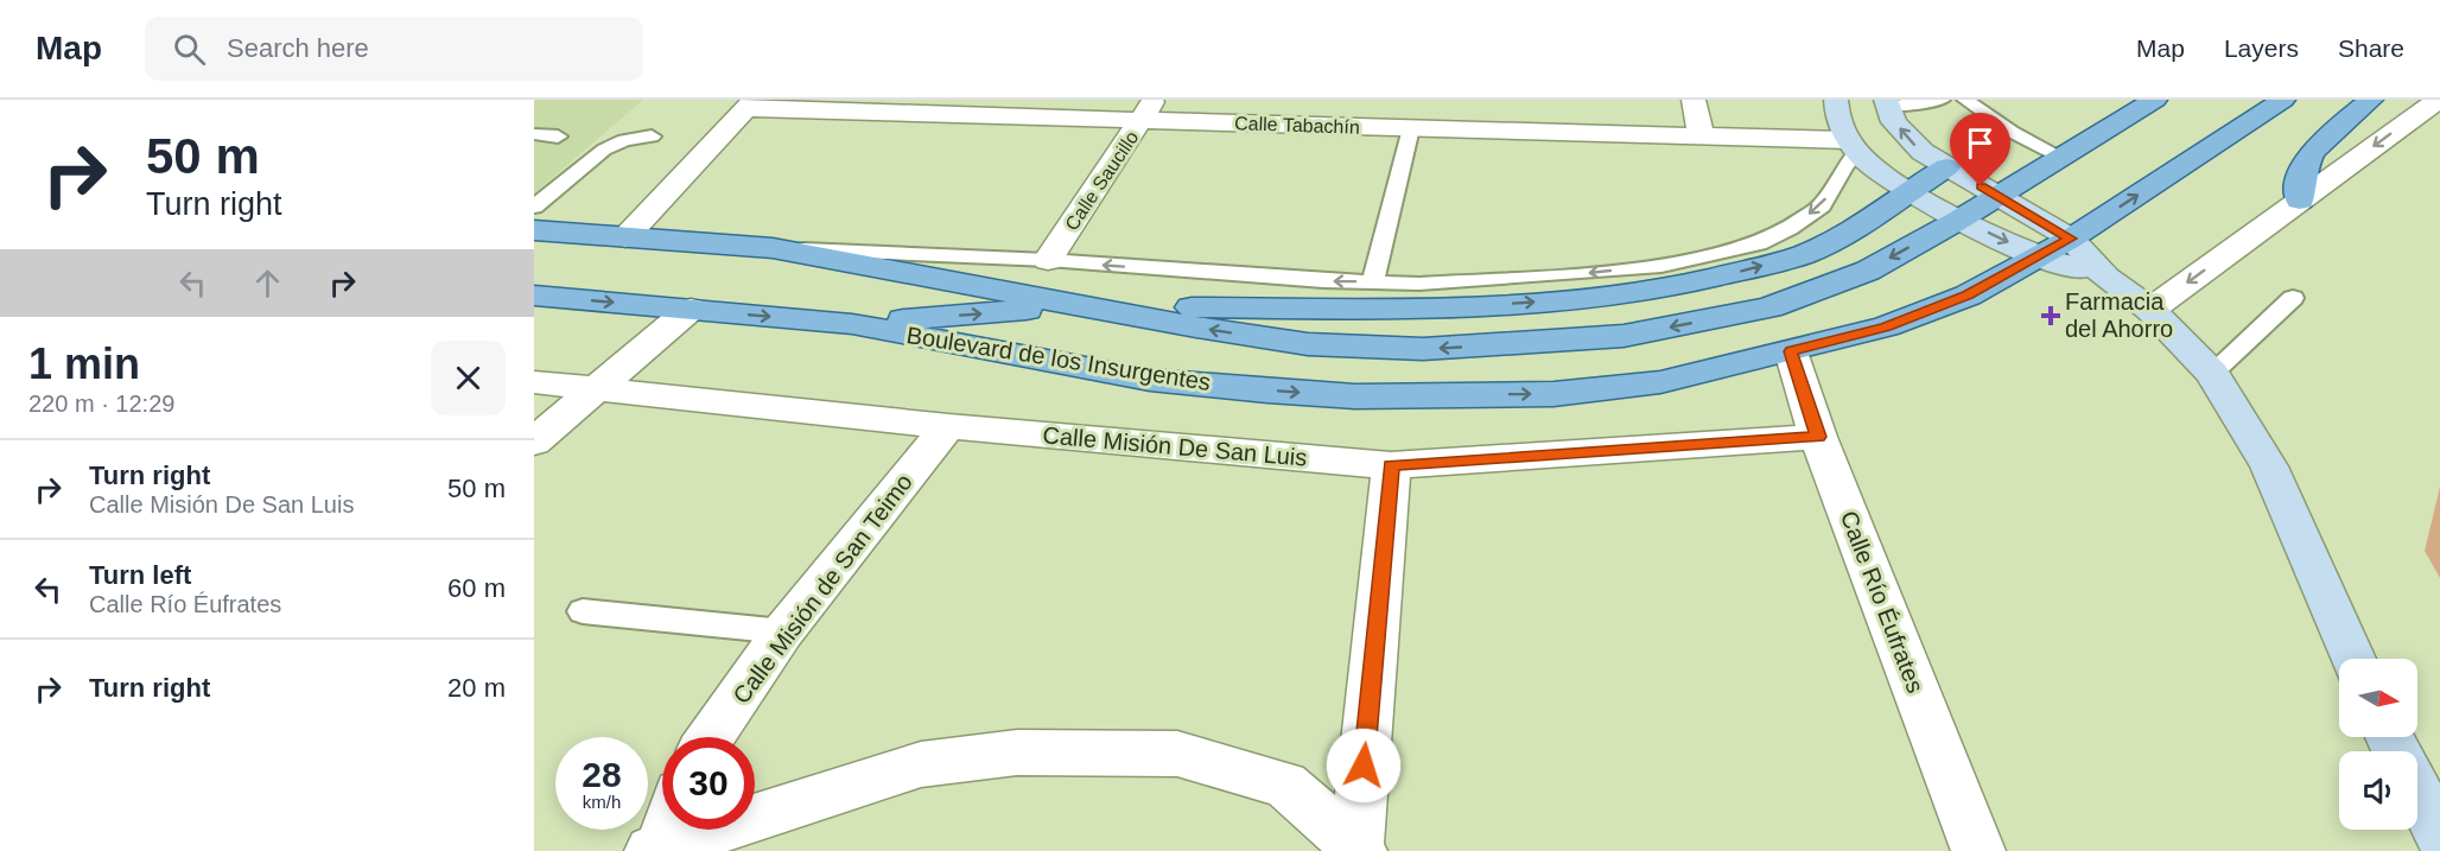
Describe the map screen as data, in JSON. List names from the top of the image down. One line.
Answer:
{"streets":{"main road":["Boulevard de los Insurgentes"],"street":["Calle Tabachín","Calle Saucillo","Calle Misión De San Luis","Calle Misión de San Teimo","Calle Río Éufrates"]},"crossings":[["Calle Tabachín","Calle Saucillo"],["Boulevard de los Insurgentes","Calle Río Éufrates"],["Calle Misión De San Luis","Calle Misión de San Teimo"],["Calle Misión De San Luis","Calle Río Éufrates"]],"places":{"health":["Farmacia del Ahorro"]},"north":"right","page":{"header":"Map","search":"Search here","nav":["Map","Layers","Share"],"turn":["50 m","Turn right"],"heading":["1 min","220 m · 12:29"],"list":[{"name":"Turn right","note":"Calle Misión De San Luis","value":"50 m"},{"name":"Turn left","note":"Calle Río Éufrates","value":"60 m"},{"name":"Turn right","value":"20 m"}],"speed":"28 km/h","limit":"30"}}
